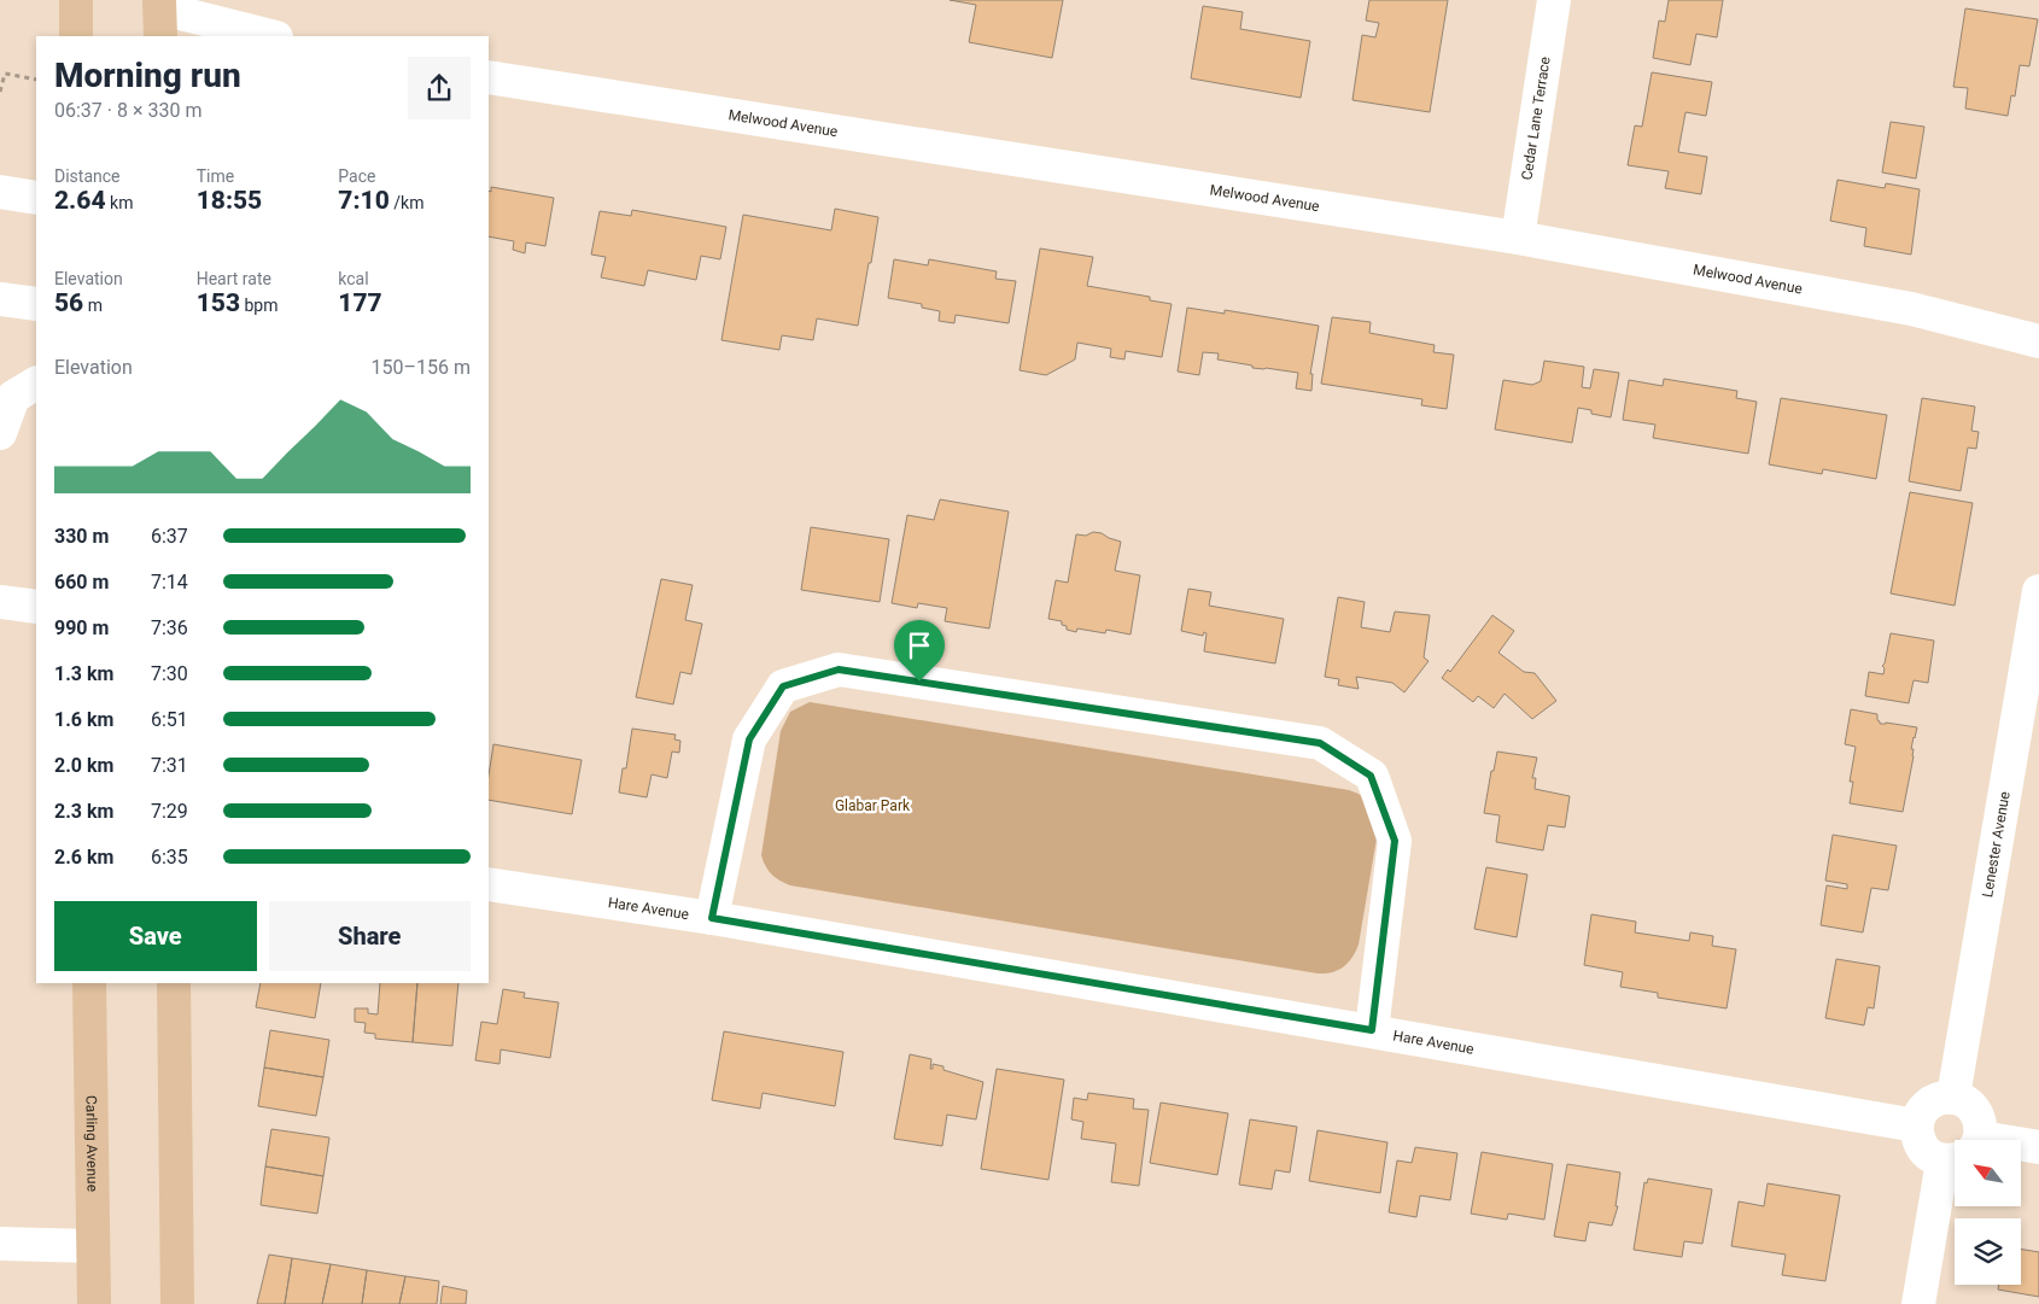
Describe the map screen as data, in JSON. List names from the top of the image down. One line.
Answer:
{"streets":{"main road":["Carling Avenue"],"street":["Cedar Lane Terrace","Melwood Avenue","Lenester Avenue","Hare Avenue"]},"crossings":[["Cedar Lane Terrace","Melwood Avenue"]],"parks":["Glabar Park"],"north":"top left","page":{"heading":["Morning run","06:37 · 8 × 330 m"],"stats":[["Distance","2.64 km"],["Time","18:55"],["Pace","7:10 /km"],["Elevation","56 m"],["Heart rate","153 bpm"],["kcal","177"]],"chart":["Elevation","150–156 m"],"list":[{"name":"330 m","note":"6:37"},{"name":"660 m","note":"7:14"},{"name":"990 m","note":"7:36"},{"name":"1.3 km","note":"7:30"},{"name":"1.6 km","note":"6:51"},{"name":"2.0 km","note":"7:31"},{"name":"2.3 km","note":"7:29"},{"name":"2.6 km","note":"6:35"}],"buttons":["Save","Share"]}}
